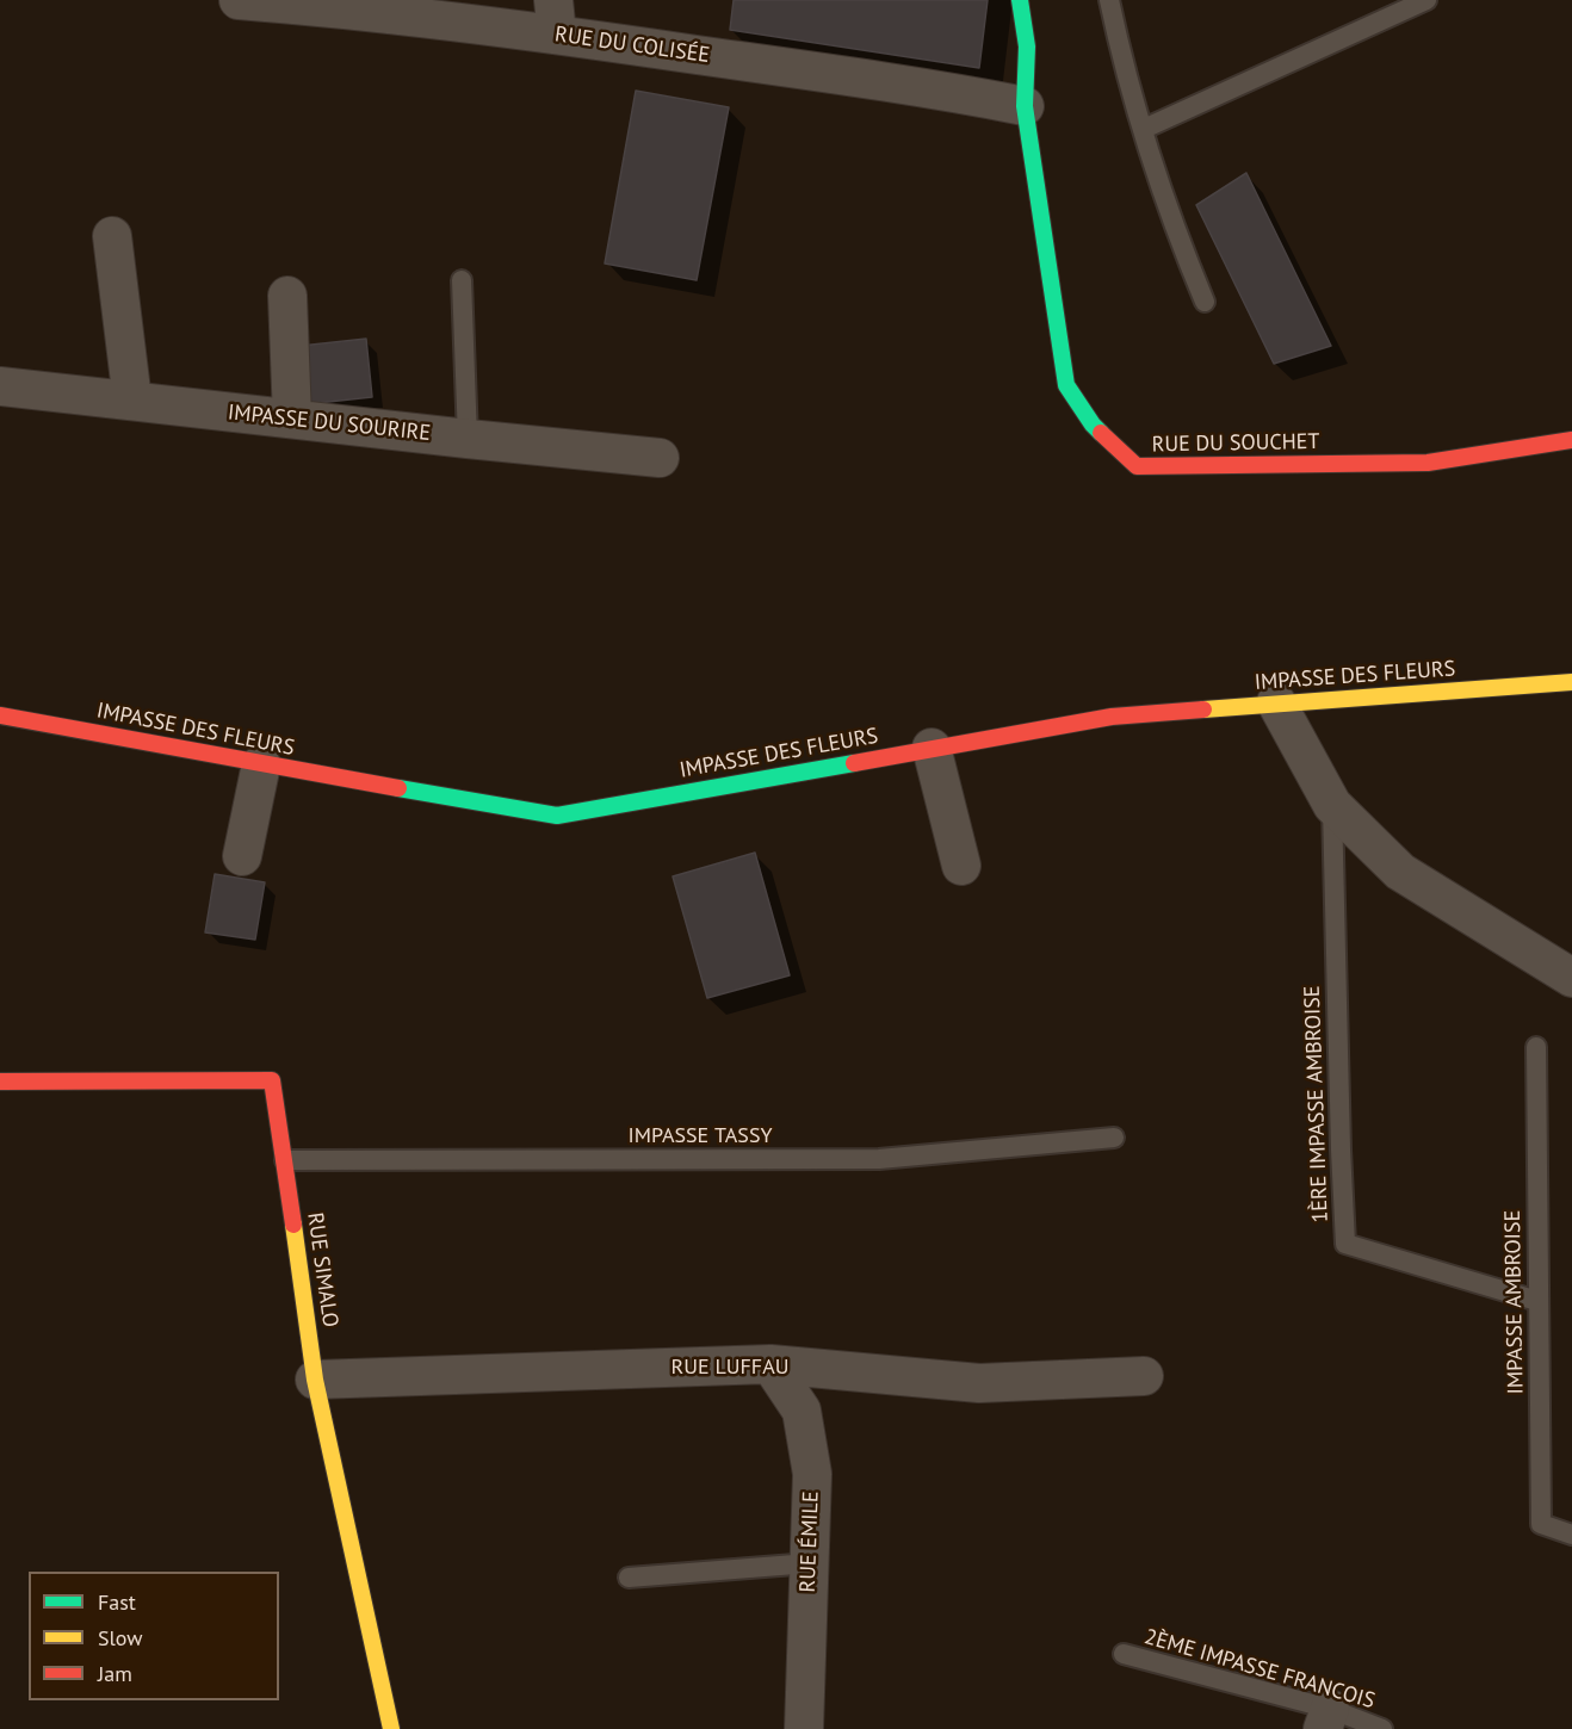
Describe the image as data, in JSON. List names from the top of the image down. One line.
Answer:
{"streets":{"street":["RUE DU COLISÉE","IMPASSE DU SOURIRE","RUE DU SOUCHET","IMPASSE DES FLEURS","RUE SIMALO","RUE LUFFAU","RUE ÉMILE"],"lane":["1ÈRE IMPASSE AMBROISE","IMPASSE TASSY","IMPASSE AMBROISE","2ÈME IMPASSE FRANCOIS"]},"crossings":[["RUE DU COLISÉE","RUE DU SOUCHET"],["1ÈRE IMPASSE AMBROISE","IMPASSE AMBROISE"],["IMPASSE TASSY","RUE SIMALO"],["RUE SIMALO","RUE LUFFAU"],["RUE LUFFAU","RUE ÉMILE"]],"legend":["Fast","Slow","Jam"]}
